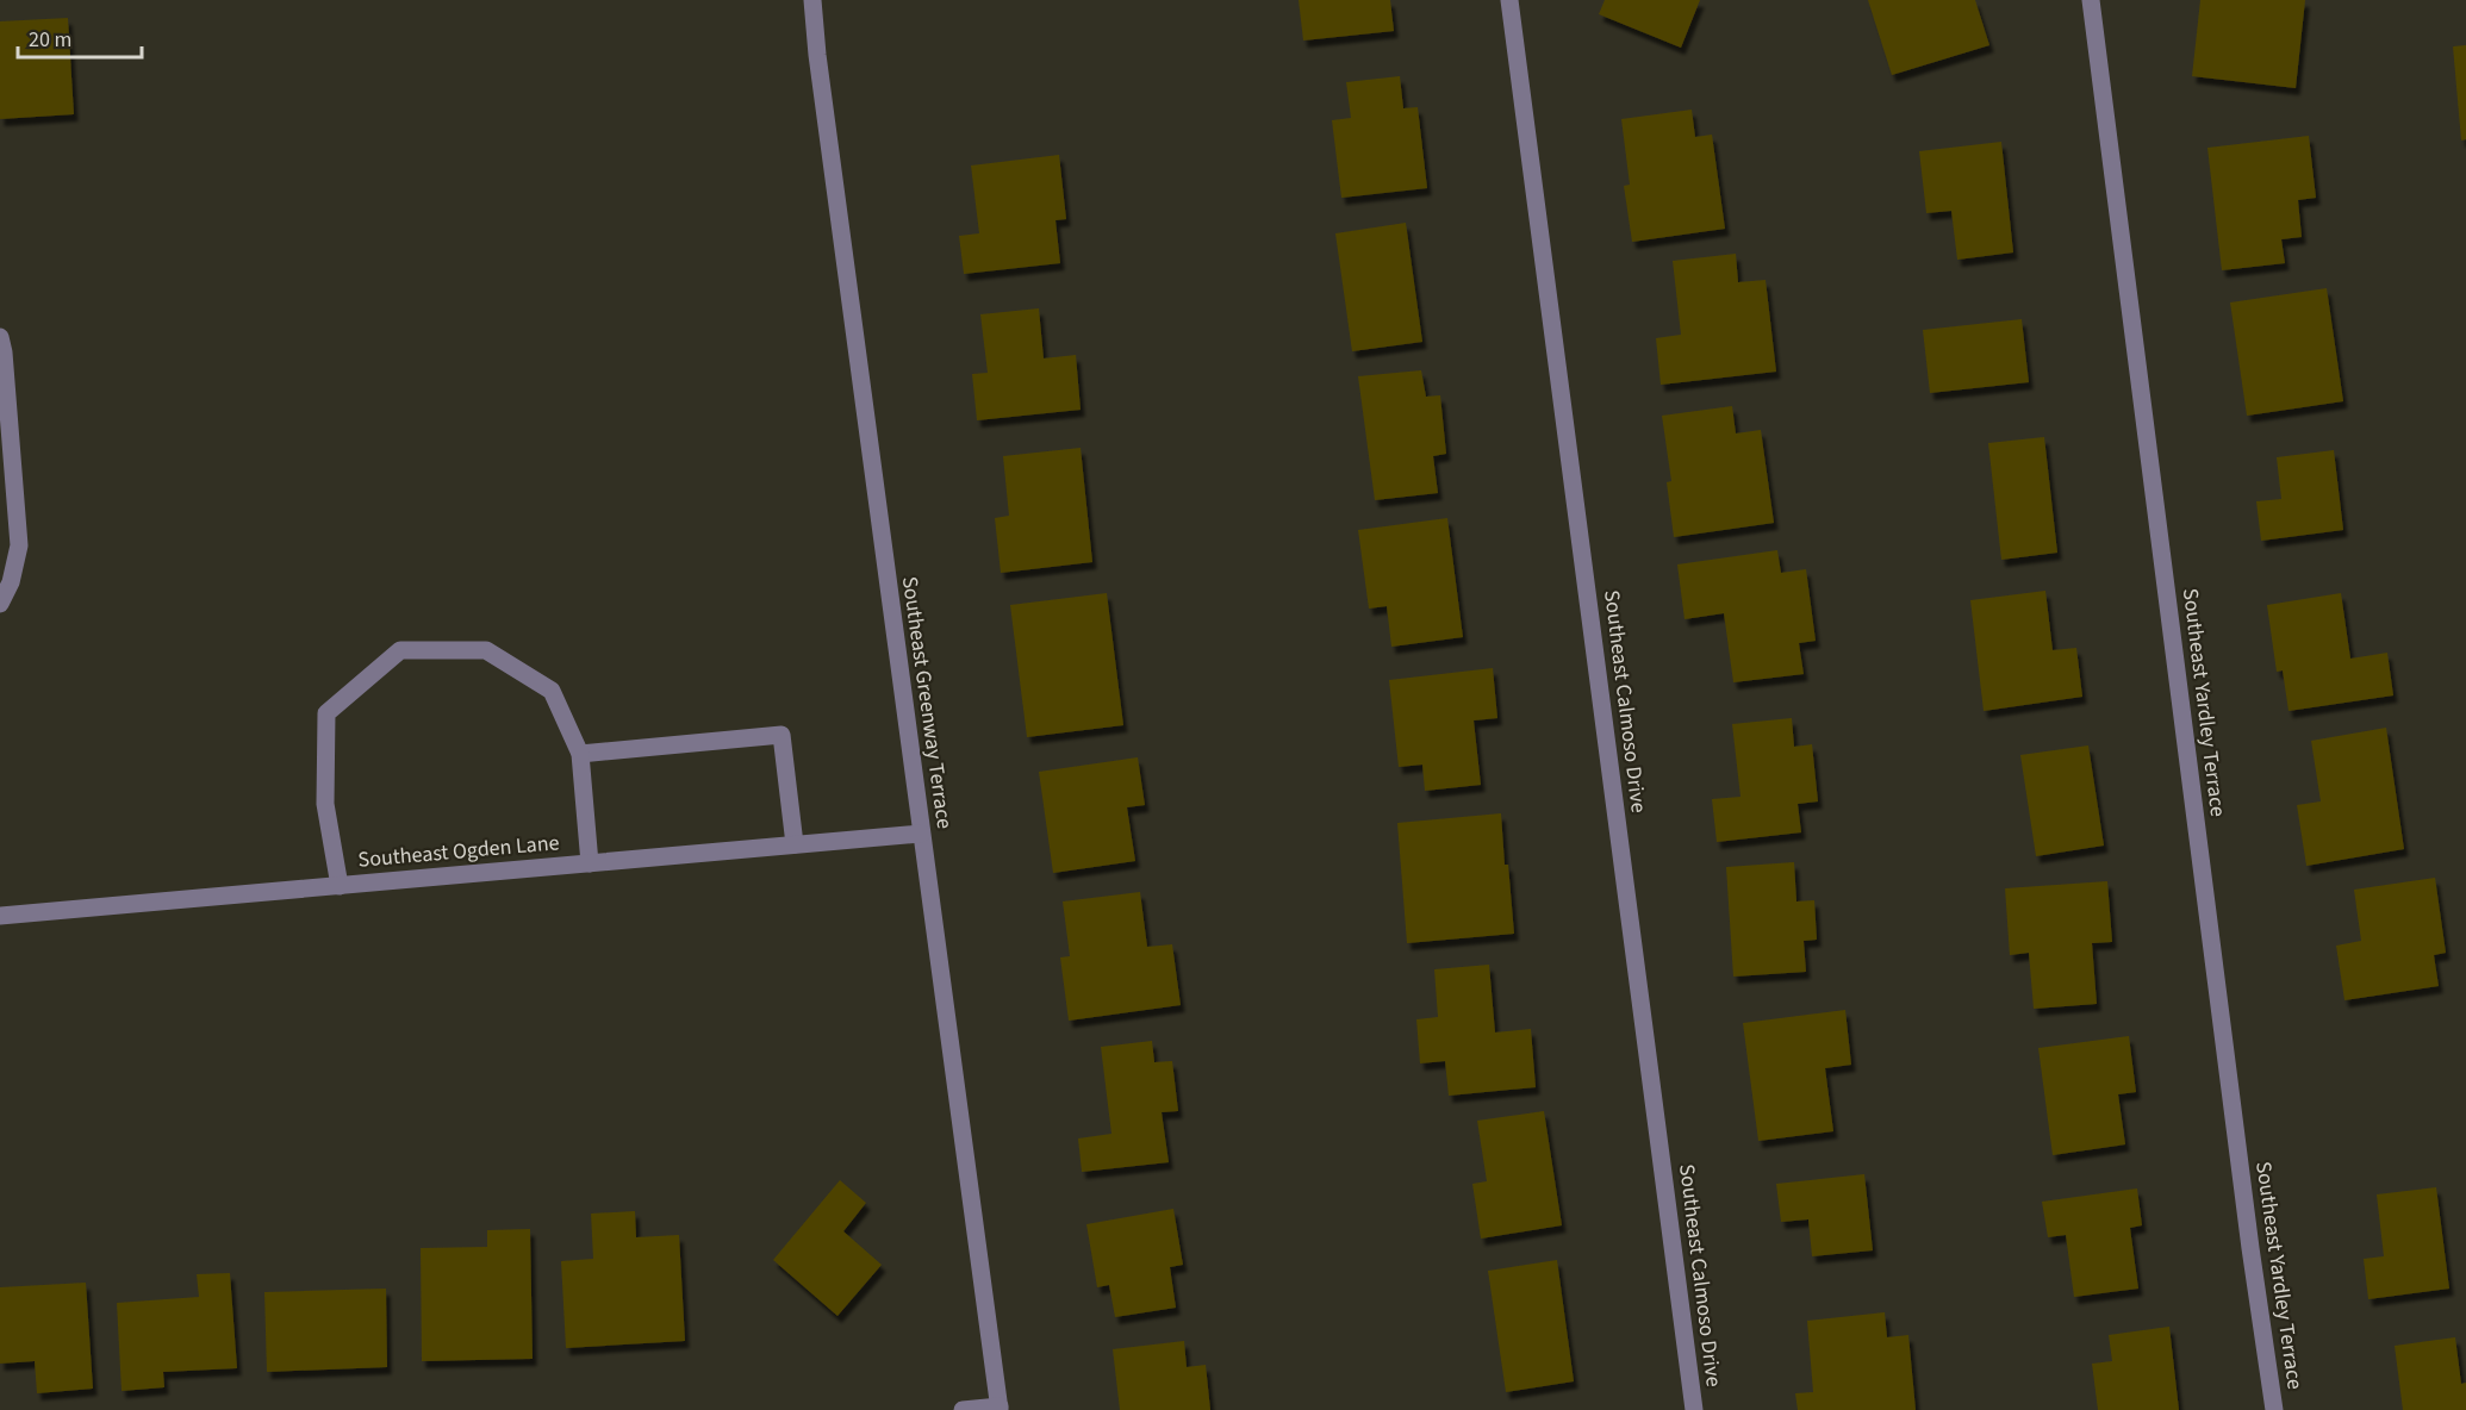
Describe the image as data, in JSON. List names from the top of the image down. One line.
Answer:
{"streets":{"street":["Southeast Calmoso Drive","Southeast Greenway Terrace","Southeast Yardley Terrace","Southeast Ogden Lane"]},"crossings":[["Southeast Greenway Terrace","Southeast Ogden Lane"]],"scale_bar":"20 m"}
